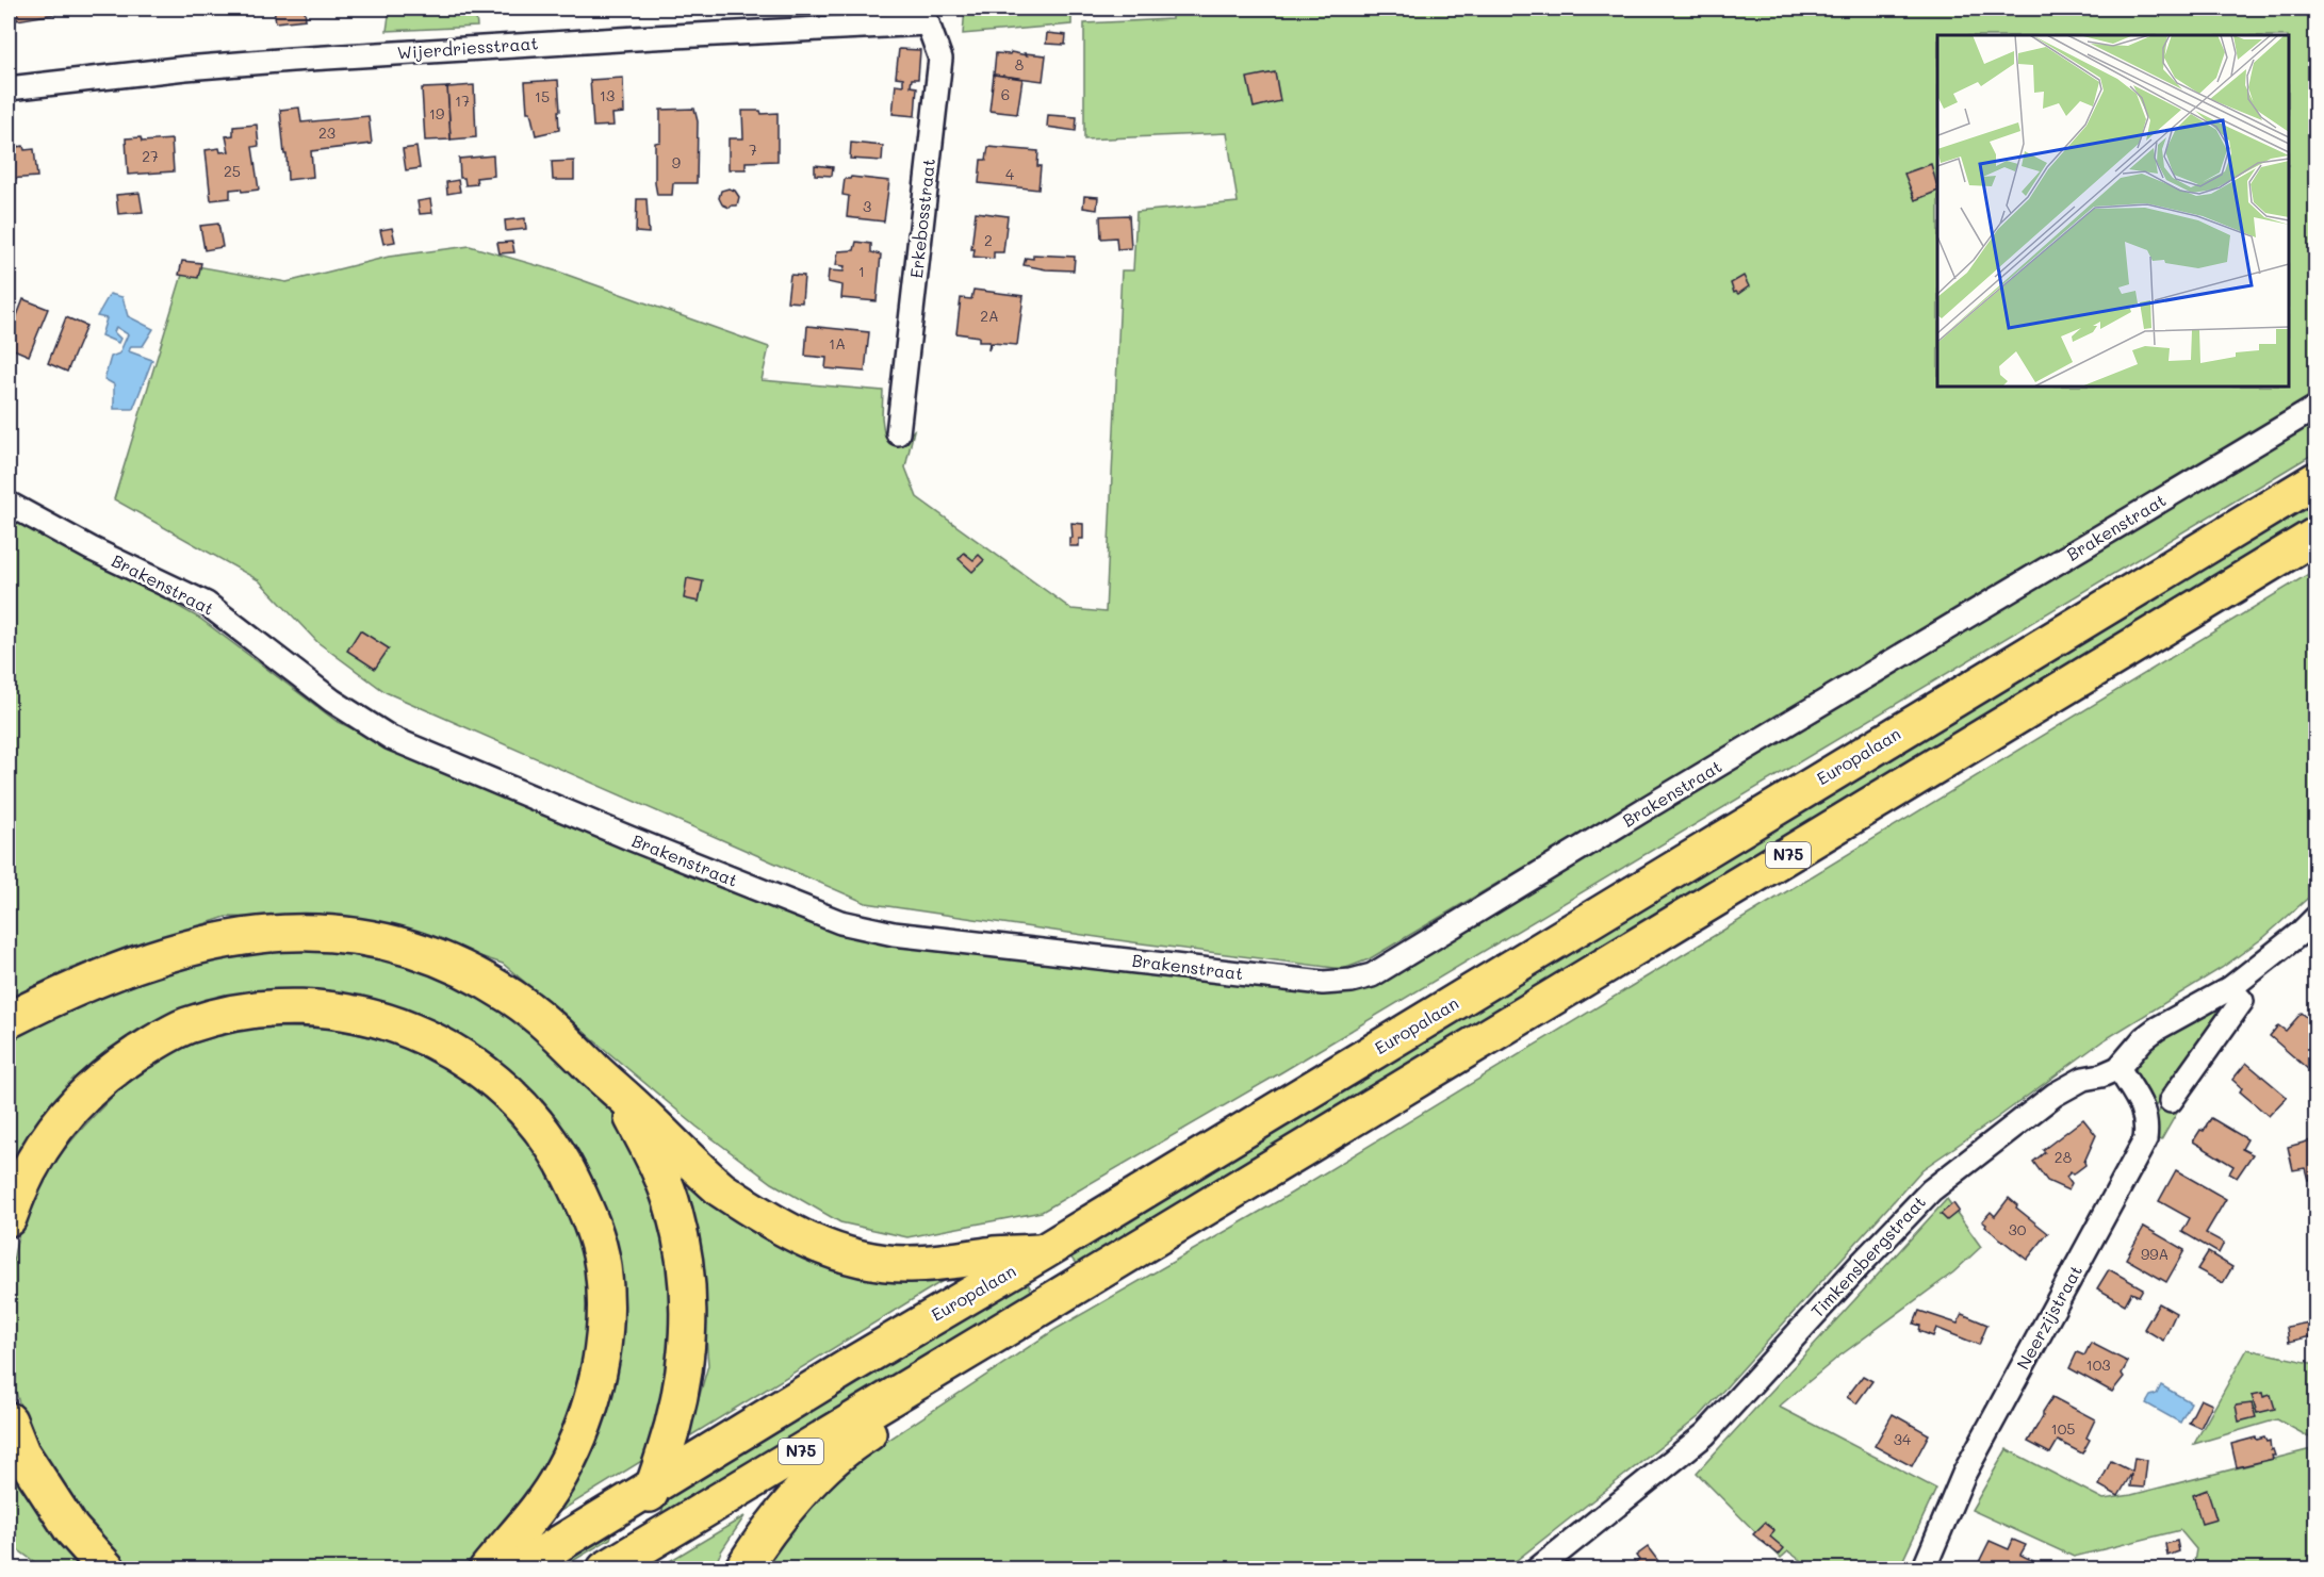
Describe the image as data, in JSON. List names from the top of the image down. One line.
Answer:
{"streets":{"highway":["Europalaan","N75"],"street":["Wijerdriesstraat","Erkebosstraat","Brakenstraat","Timkensbergstraat","Neerzijstraat"]},"crossings":[["Wijerdriesstraat","Erkebosstraat"],["Timkensbergstraat","Neerzijstraat"]],"house_numbers":["8","6","13","15","17","19","23","7","27","9","25","4","3","2","1","2A","1A","28","30","99A","103","105","34"]}
